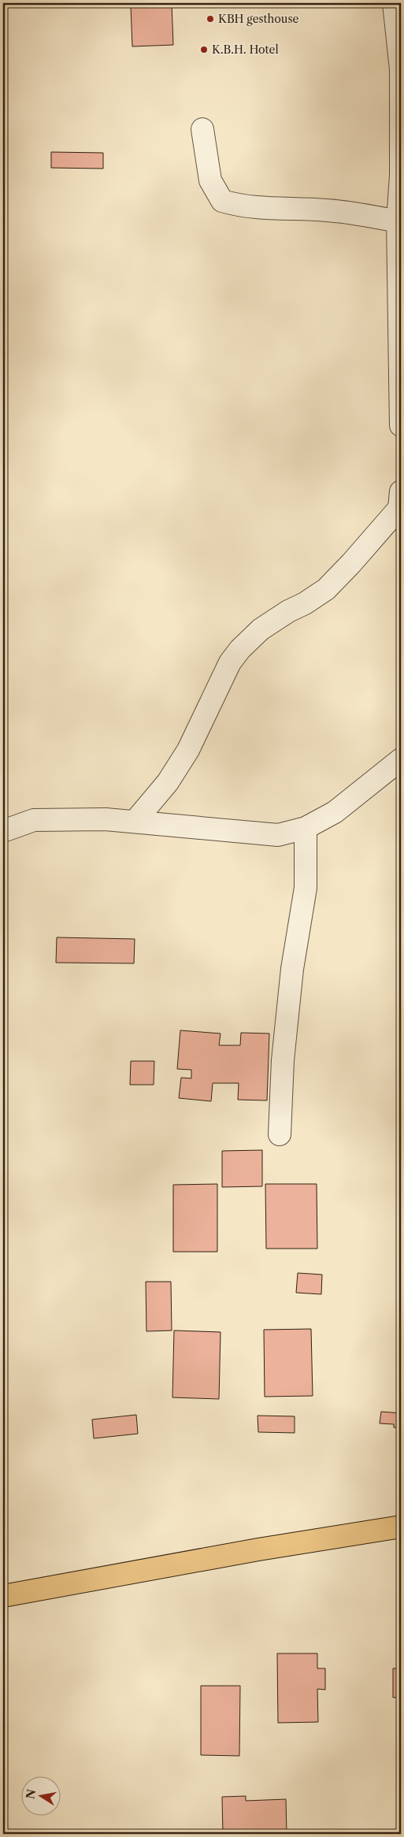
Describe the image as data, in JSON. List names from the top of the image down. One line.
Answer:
{"places":["KBH gesthouse","K.B.H. Hotel"],"north":"left"}
